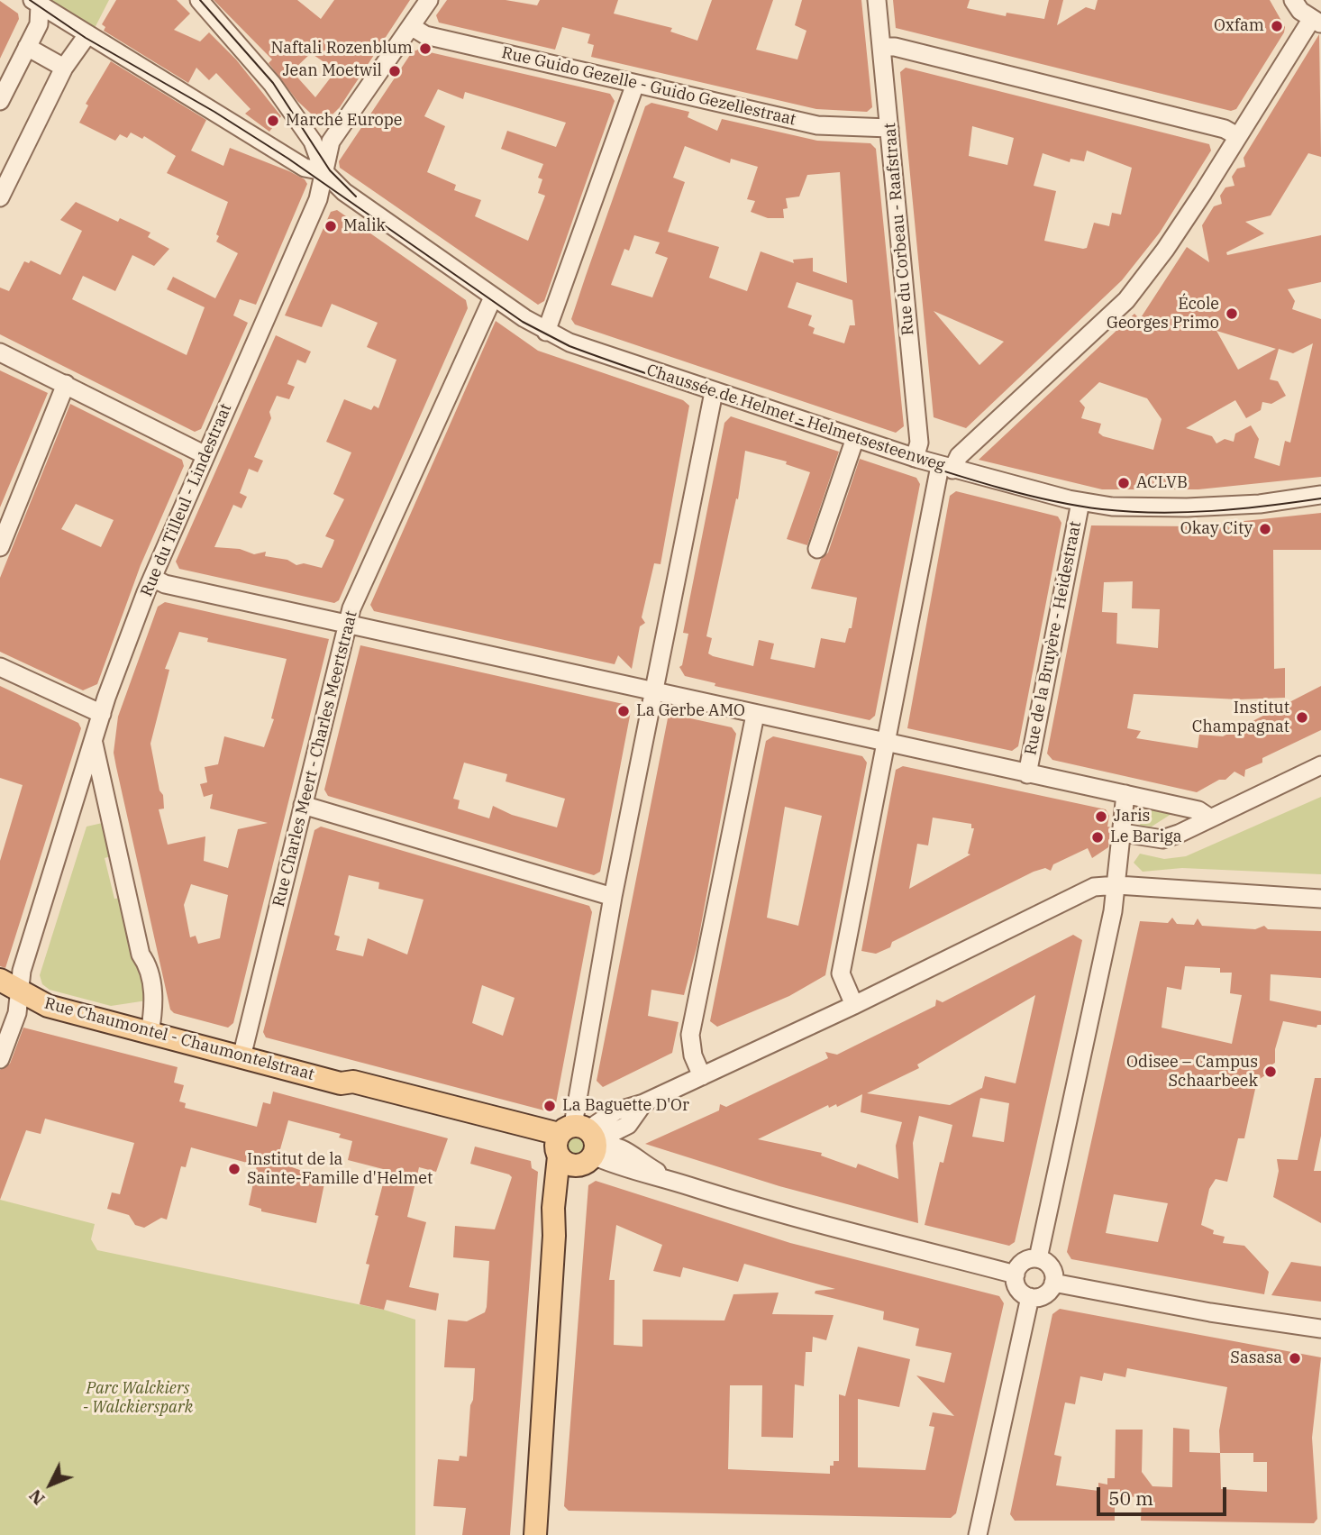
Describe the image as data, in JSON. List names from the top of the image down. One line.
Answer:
{"streets":{"main road":["Rue Chaumontel - Chaumontelstraat"],"street":["Rue Guido Gezelle - Guido Gezellestraat","Rue du Corbeau - Raafstraat","Chaussée de Helmet - Helmetsesteenweg","Rue du Tilleul - Lindestraat","Rue de la Bruyère - Heidestraat","Rue Charles Meert - Charles Meertstraat"]},"crossings":[["Rue Guido Gezelle - Guido Gezellestraat","Rue du Corbeau - Raafstraat"],["Rue Guido Gezelle - Guido Gezellestraat","Rue du Tilleul - Lindestraat"],["Rue du Corbeau - Raafstraat","Chaussée de Helmet - Helmetsesteenweg"],["Chaussée de Helmet - Helmetsesteenweg","Rue du Tilleul - Lindestraat"],["Chaussée de Helmet - Helmetsesteenweg","Rue de la Bruyère - Heidestraat"],["Chaussée de Helmet - Helmetsesteenweg","Rue Charles Meert - Charles Meertstraat"],["Rue du Tilleul - Lindestraat","Rue Chaumontel - Chaumontelstraat"],["Rue Charles Meert - Charles Meertstraat","Rue Chaumontel - Chaumontelstraat"]],"parks":["Parc Walckiers - Walckierspark"],"places":["Oxfam","Naftali Rozenblum","Jean Moetwil","Marché Europe","Malik","École Georges Primo","ACLVB","Okay City","La Gerbe AMO","Institut Champagnat","Jaris","Le Bariga","Odisee – Campus Schaarbeek","La Baguette D'Or","Institut de la Sainte-Famille d'Helmet","Sasasa"],"scale_bar":"50 m","north":"bottom left"}
